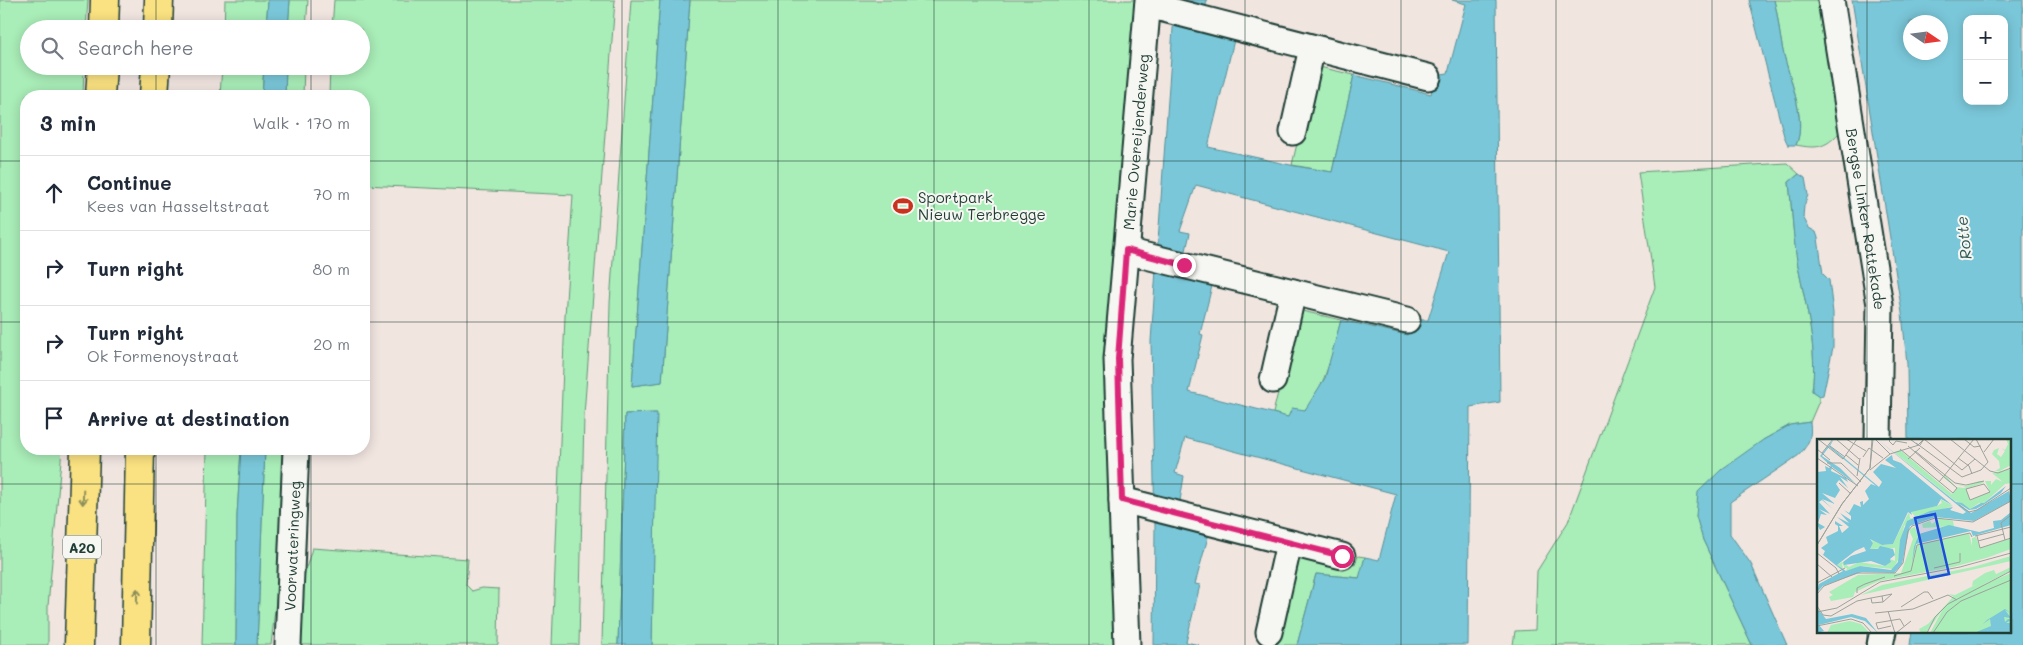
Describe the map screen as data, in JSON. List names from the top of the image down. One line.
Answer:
{"streets":{"highway":["A20"],"street":["Marie Overeijenderweg","Bergse Linker Rottekade","Voorwateringweg"]},"water":["Rotte"],"places":{"sports":["Sportpark Nieuw Terbregge"]},"north":"right","page":{"map_buttons":["+","−"],"search":"Search here","heading":["3 min","Walk · 170 m"],"list":[["Continue","Kees van Hasseltstraat","70 m"],["Turn right","80 m"],["Turn right","Ok Formenoystraat","20 m"],"Arrive at destination"]}}
